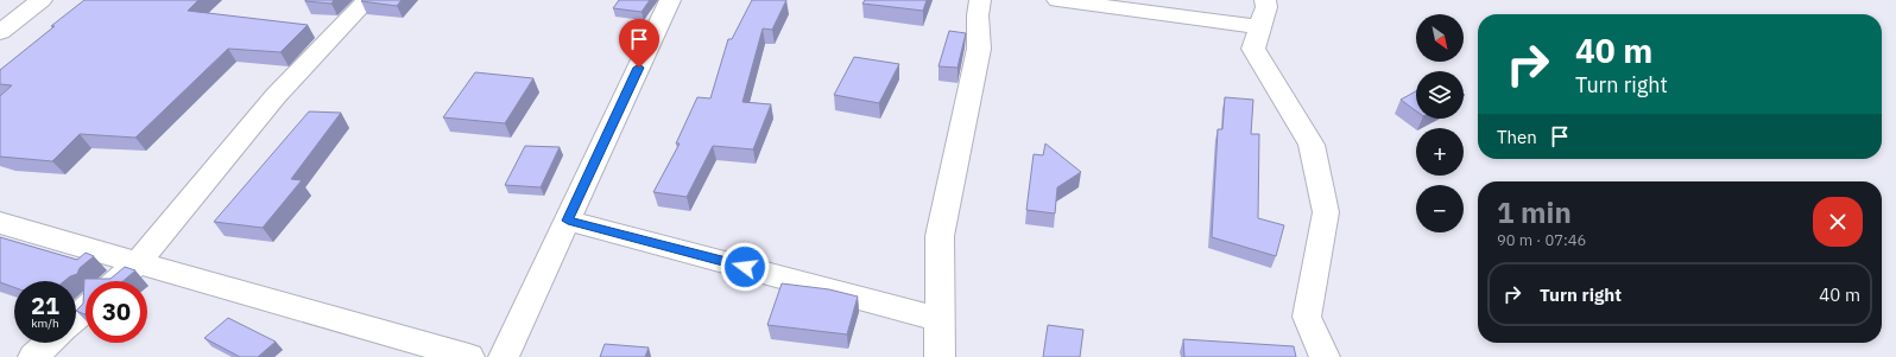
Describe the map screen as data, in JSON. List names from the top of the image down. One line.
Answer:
{"north":"bottom right","page":{"map_buttons":["+","−"],"turn":["40 m","Turn right"],"then":"Then","heading":["1 min","90 m · 07:46"],"list":[{"name":"Turn right","value":"40 m"}],"speed":"21 km/h","limit":"30"}}
